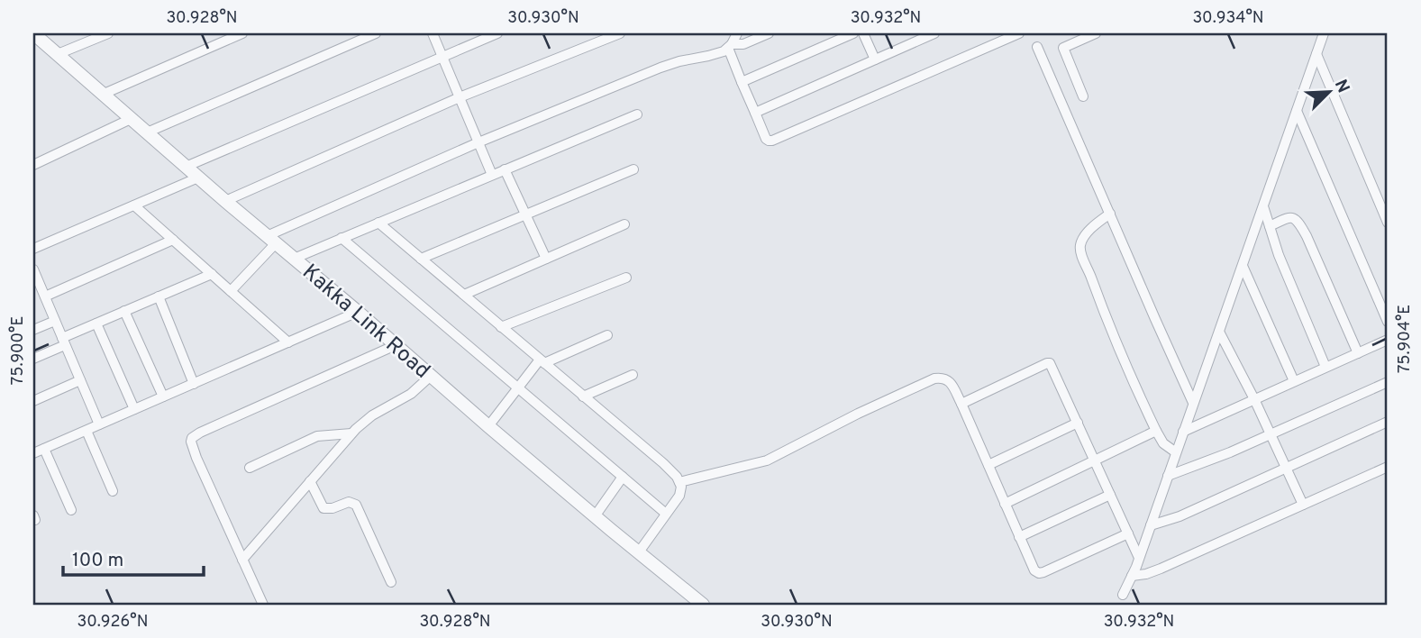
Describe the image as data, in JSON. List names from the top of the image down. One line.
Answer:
{"streets":{"street":["Kakka Link Road"]},"scale_bar":"100 m","north":"top right","coordinates":["30.928°N","30.930°N","30.932°N","30.934°N","75.904°E","75.900°E","30.926°N"]}
